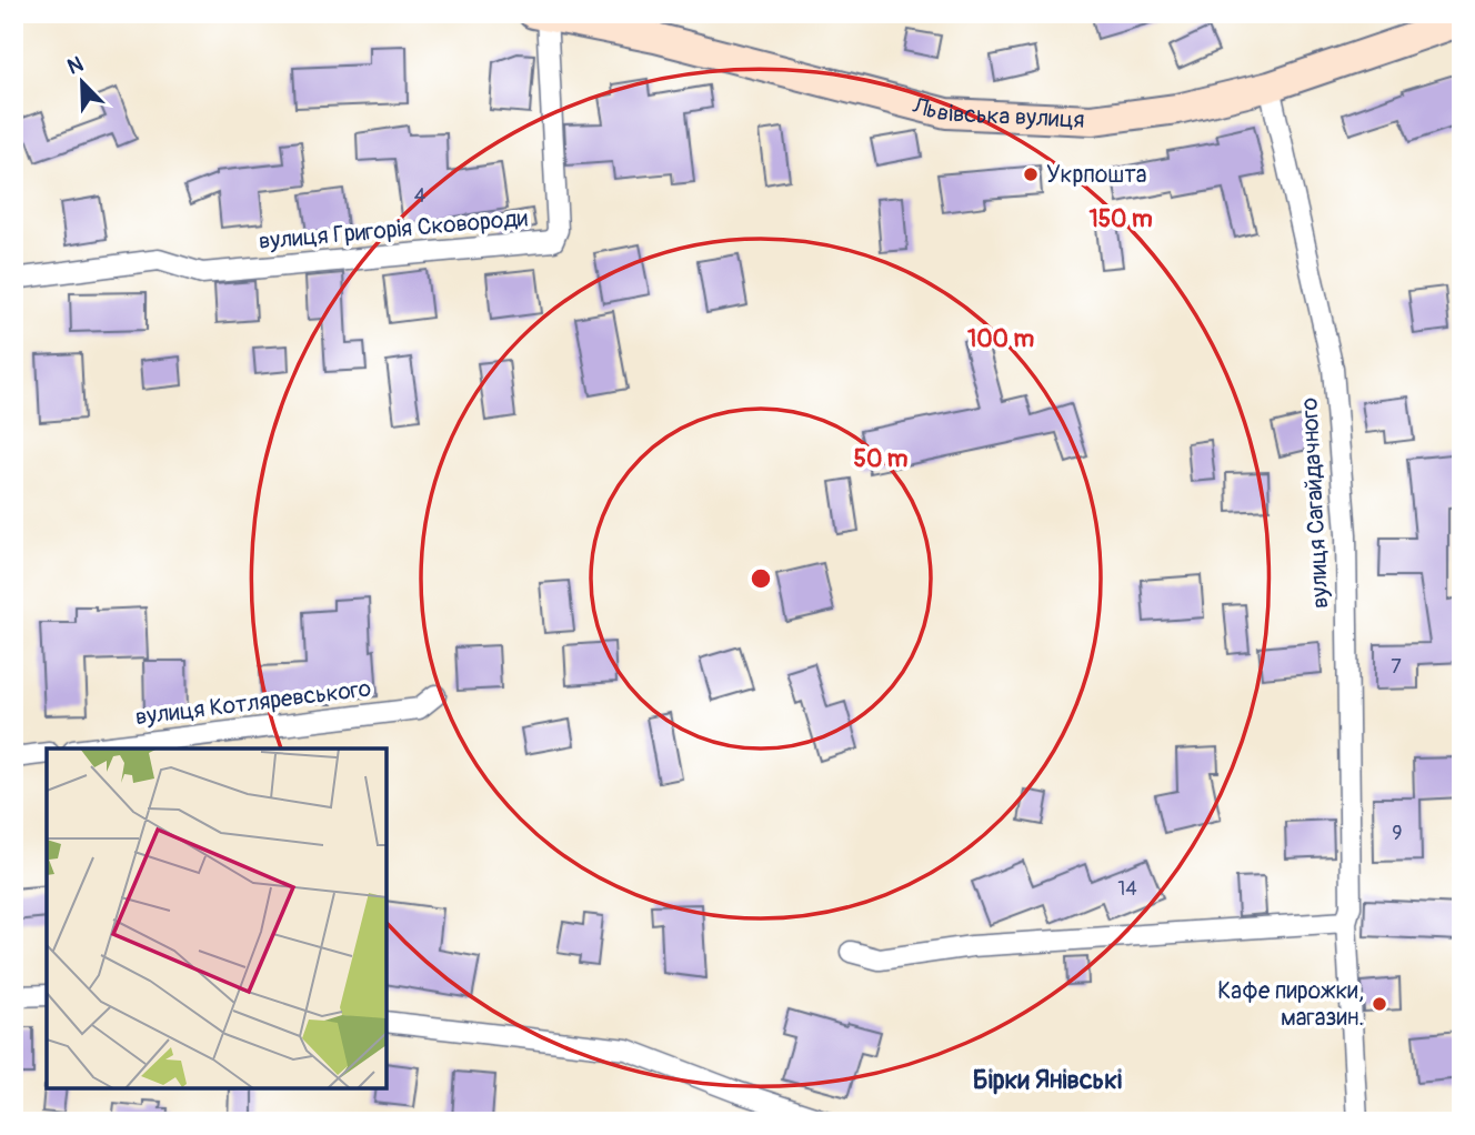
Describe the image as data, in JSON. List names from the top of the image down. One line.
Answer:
{"streets":{"main road":["Львівська вулиця"],"street":["вулиця Григорія Сковороди","вулиця Сагайдачного","вулиця Котляревського"]},"crossings":[["Львівська вулиця","вулиця Григорія Сковороди"],["Львівська вулиця","вулиця Сагайдачного"]],"districts":["Бірки Янівські"],"places":["Укрпошта","Кафе пирожки, магазин."],"house_numbers":["4","7","9","14"],"north":"top left","rings":["150 m","100 m","50 m"]}
